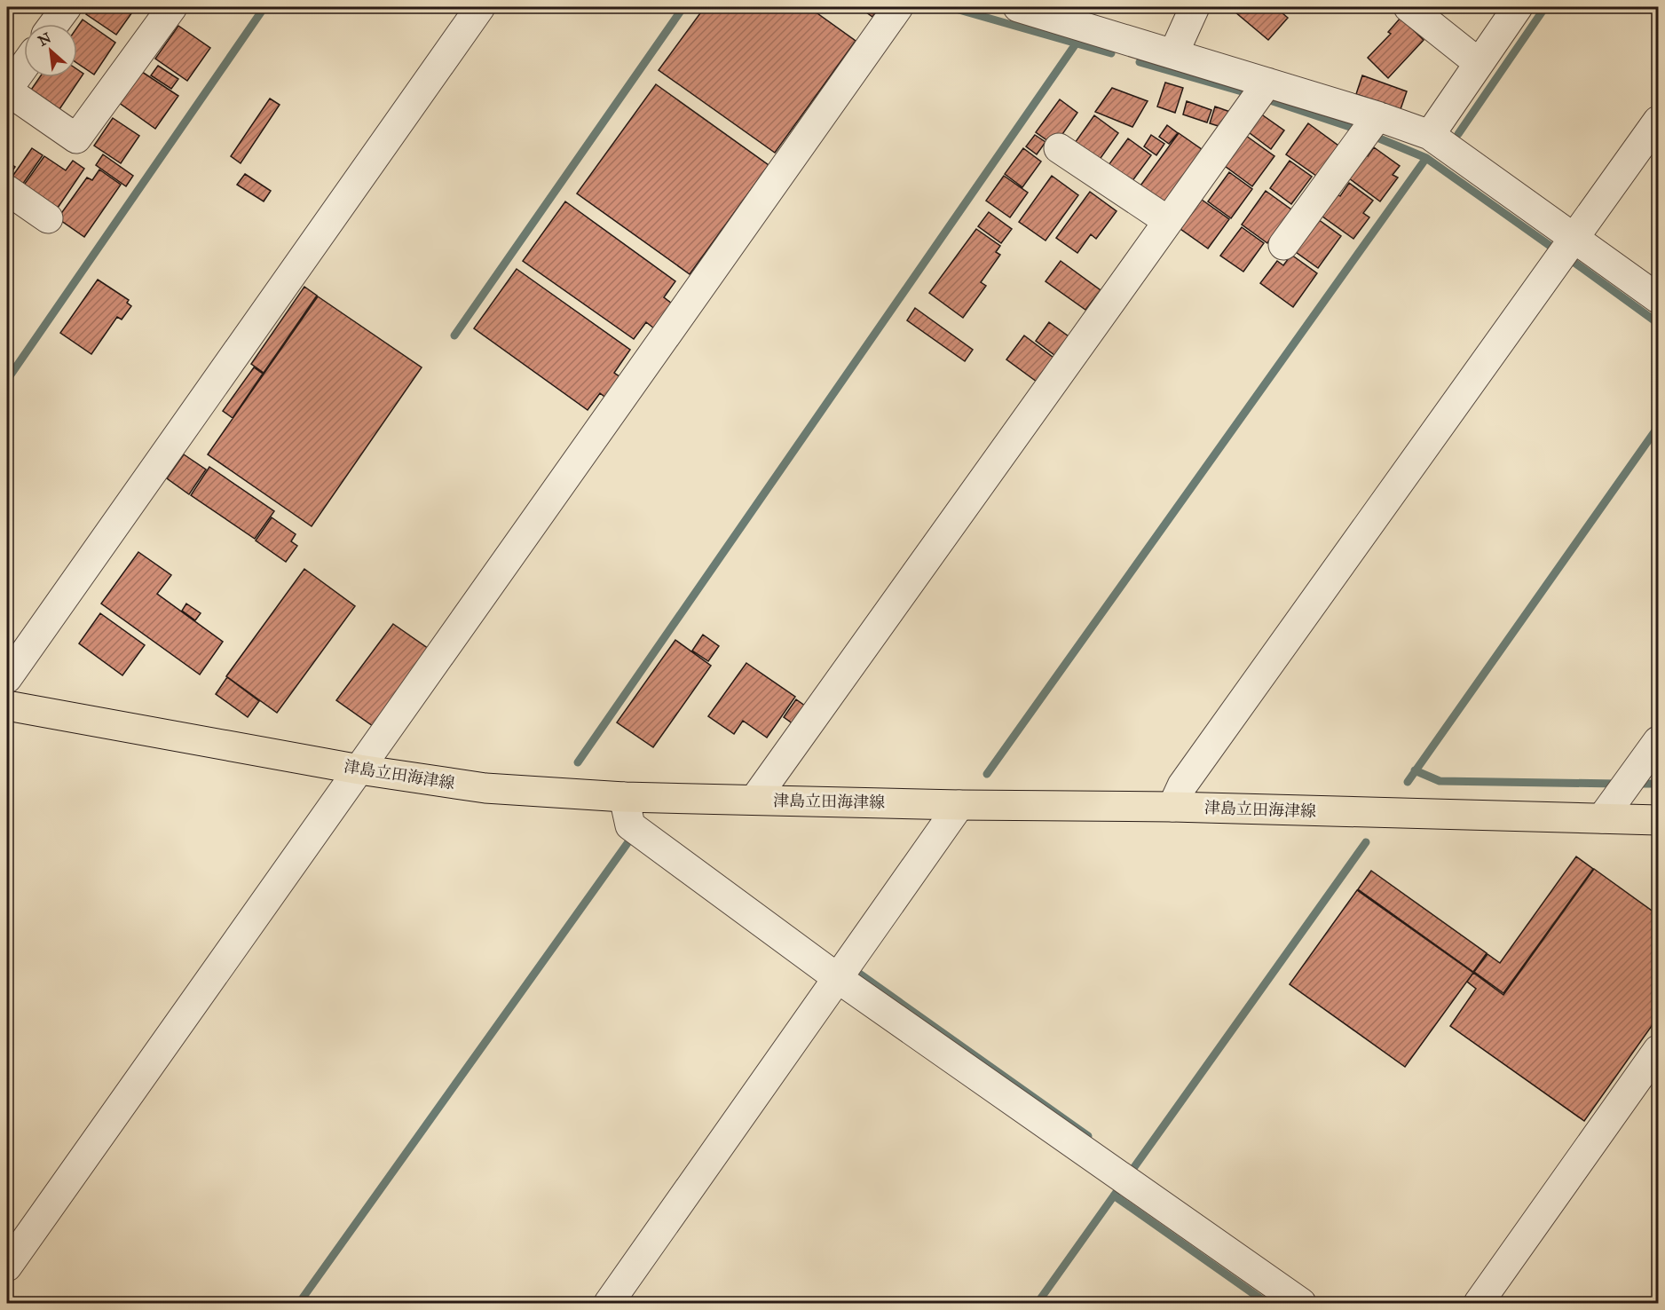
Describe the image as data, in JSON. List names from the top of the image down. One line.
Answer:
{"streets":{"main road":["津島立田海津線"]},"north":"top left"}
